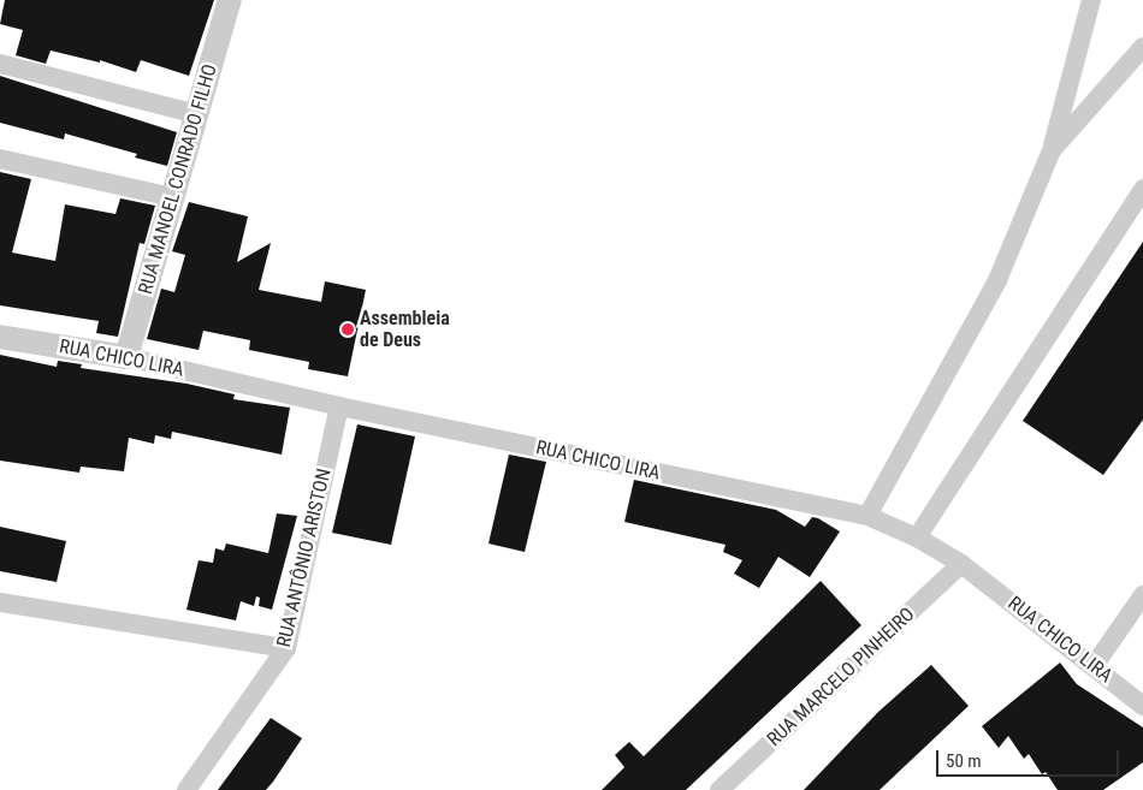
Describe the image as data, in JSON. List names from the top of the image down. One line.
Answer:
{"streets":{"street":["RUA MANOEL CONRADO FILHO","RUA CHICO LIRA","RUA ANTÔNIO ARISTON","RUA MARCELO PINHEIRO"]},"crossings":[["RUA MANOEL CONRADO FILHO","RUA CHICO LIRA"],["RUA CHICO LIRA","RUA ANTÔNIO ARISTON"],["RUA CHICO LIRA","RUA MARCELO PINHEIRO"]],"places":["Assembleia de Deus"],"scale_bar":"50 m"}
